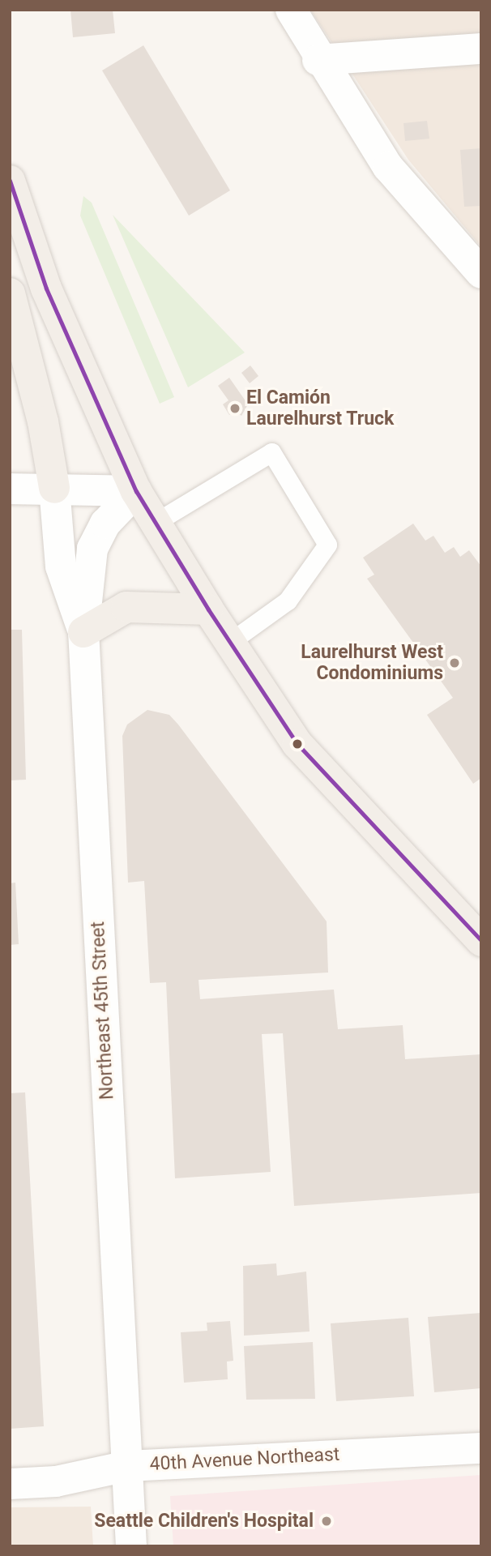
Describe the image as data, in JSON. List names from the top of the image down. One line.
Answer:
{"streets":{"street":["Northeast 45th Street","40th Avenue Northeast"]},"crossings":[["Northeast 45th Street","40th Avenue Northeast"]],"places":["El Camión Laurelhurst Truck","Laurelhurst West Condominiums","Seattle Children's Hospital"]}
